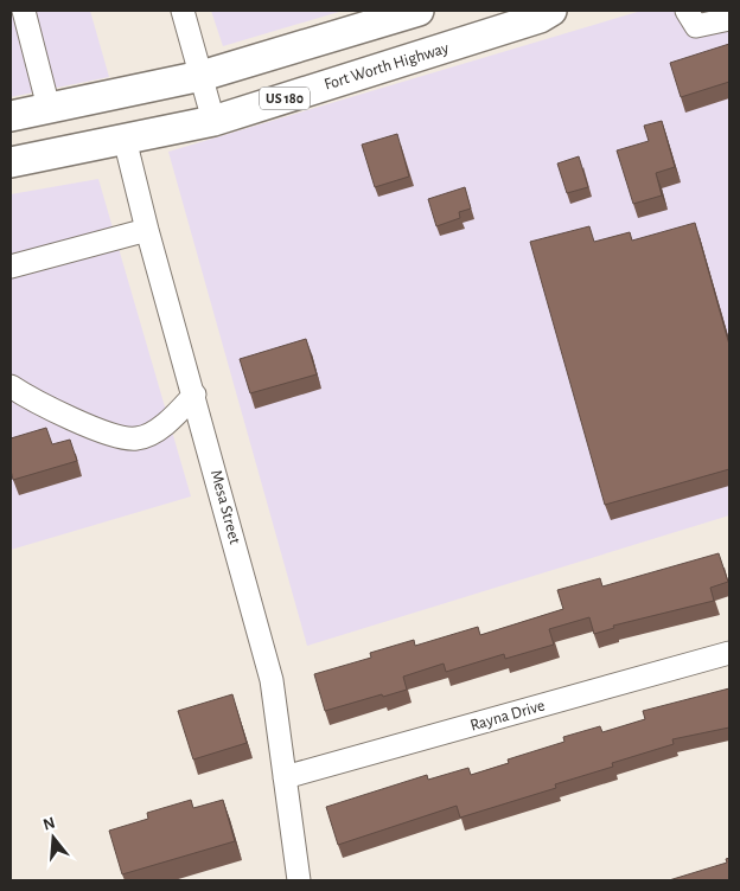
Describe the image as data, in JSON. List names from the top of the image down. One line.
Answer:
{"streets":{"main road":["Fort Worth Highway","US 180"],"street":["Mesa Street","Rayna Drive"]},"crossings":[["Fort Worth Highway","Mesa Street"],["Mesa Street","Rayna Drive"]],"north":"top"}
